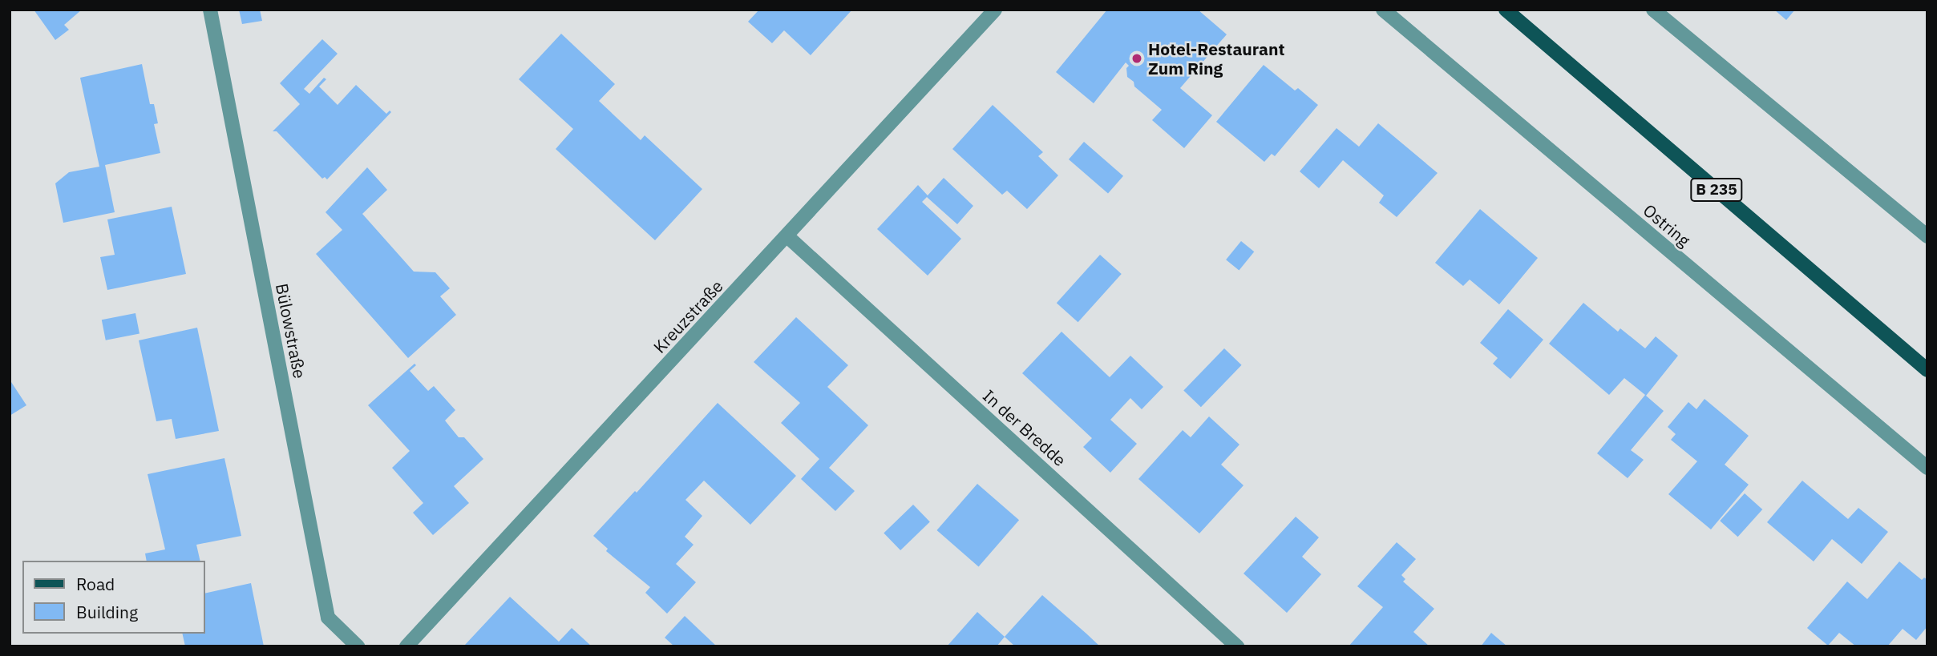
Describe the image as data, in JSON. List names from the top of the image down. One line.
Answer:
{"streets":{"main road":["B 235"],"street":["Ostring","Kreuzstraße","Bülowstraße","In der Bredde"]},"crossings":[["Kreuzstraße","In der Bredde"]],"places":["Hotel-Restaurant Zum Ring"],"legend":["Road","Building"]}
